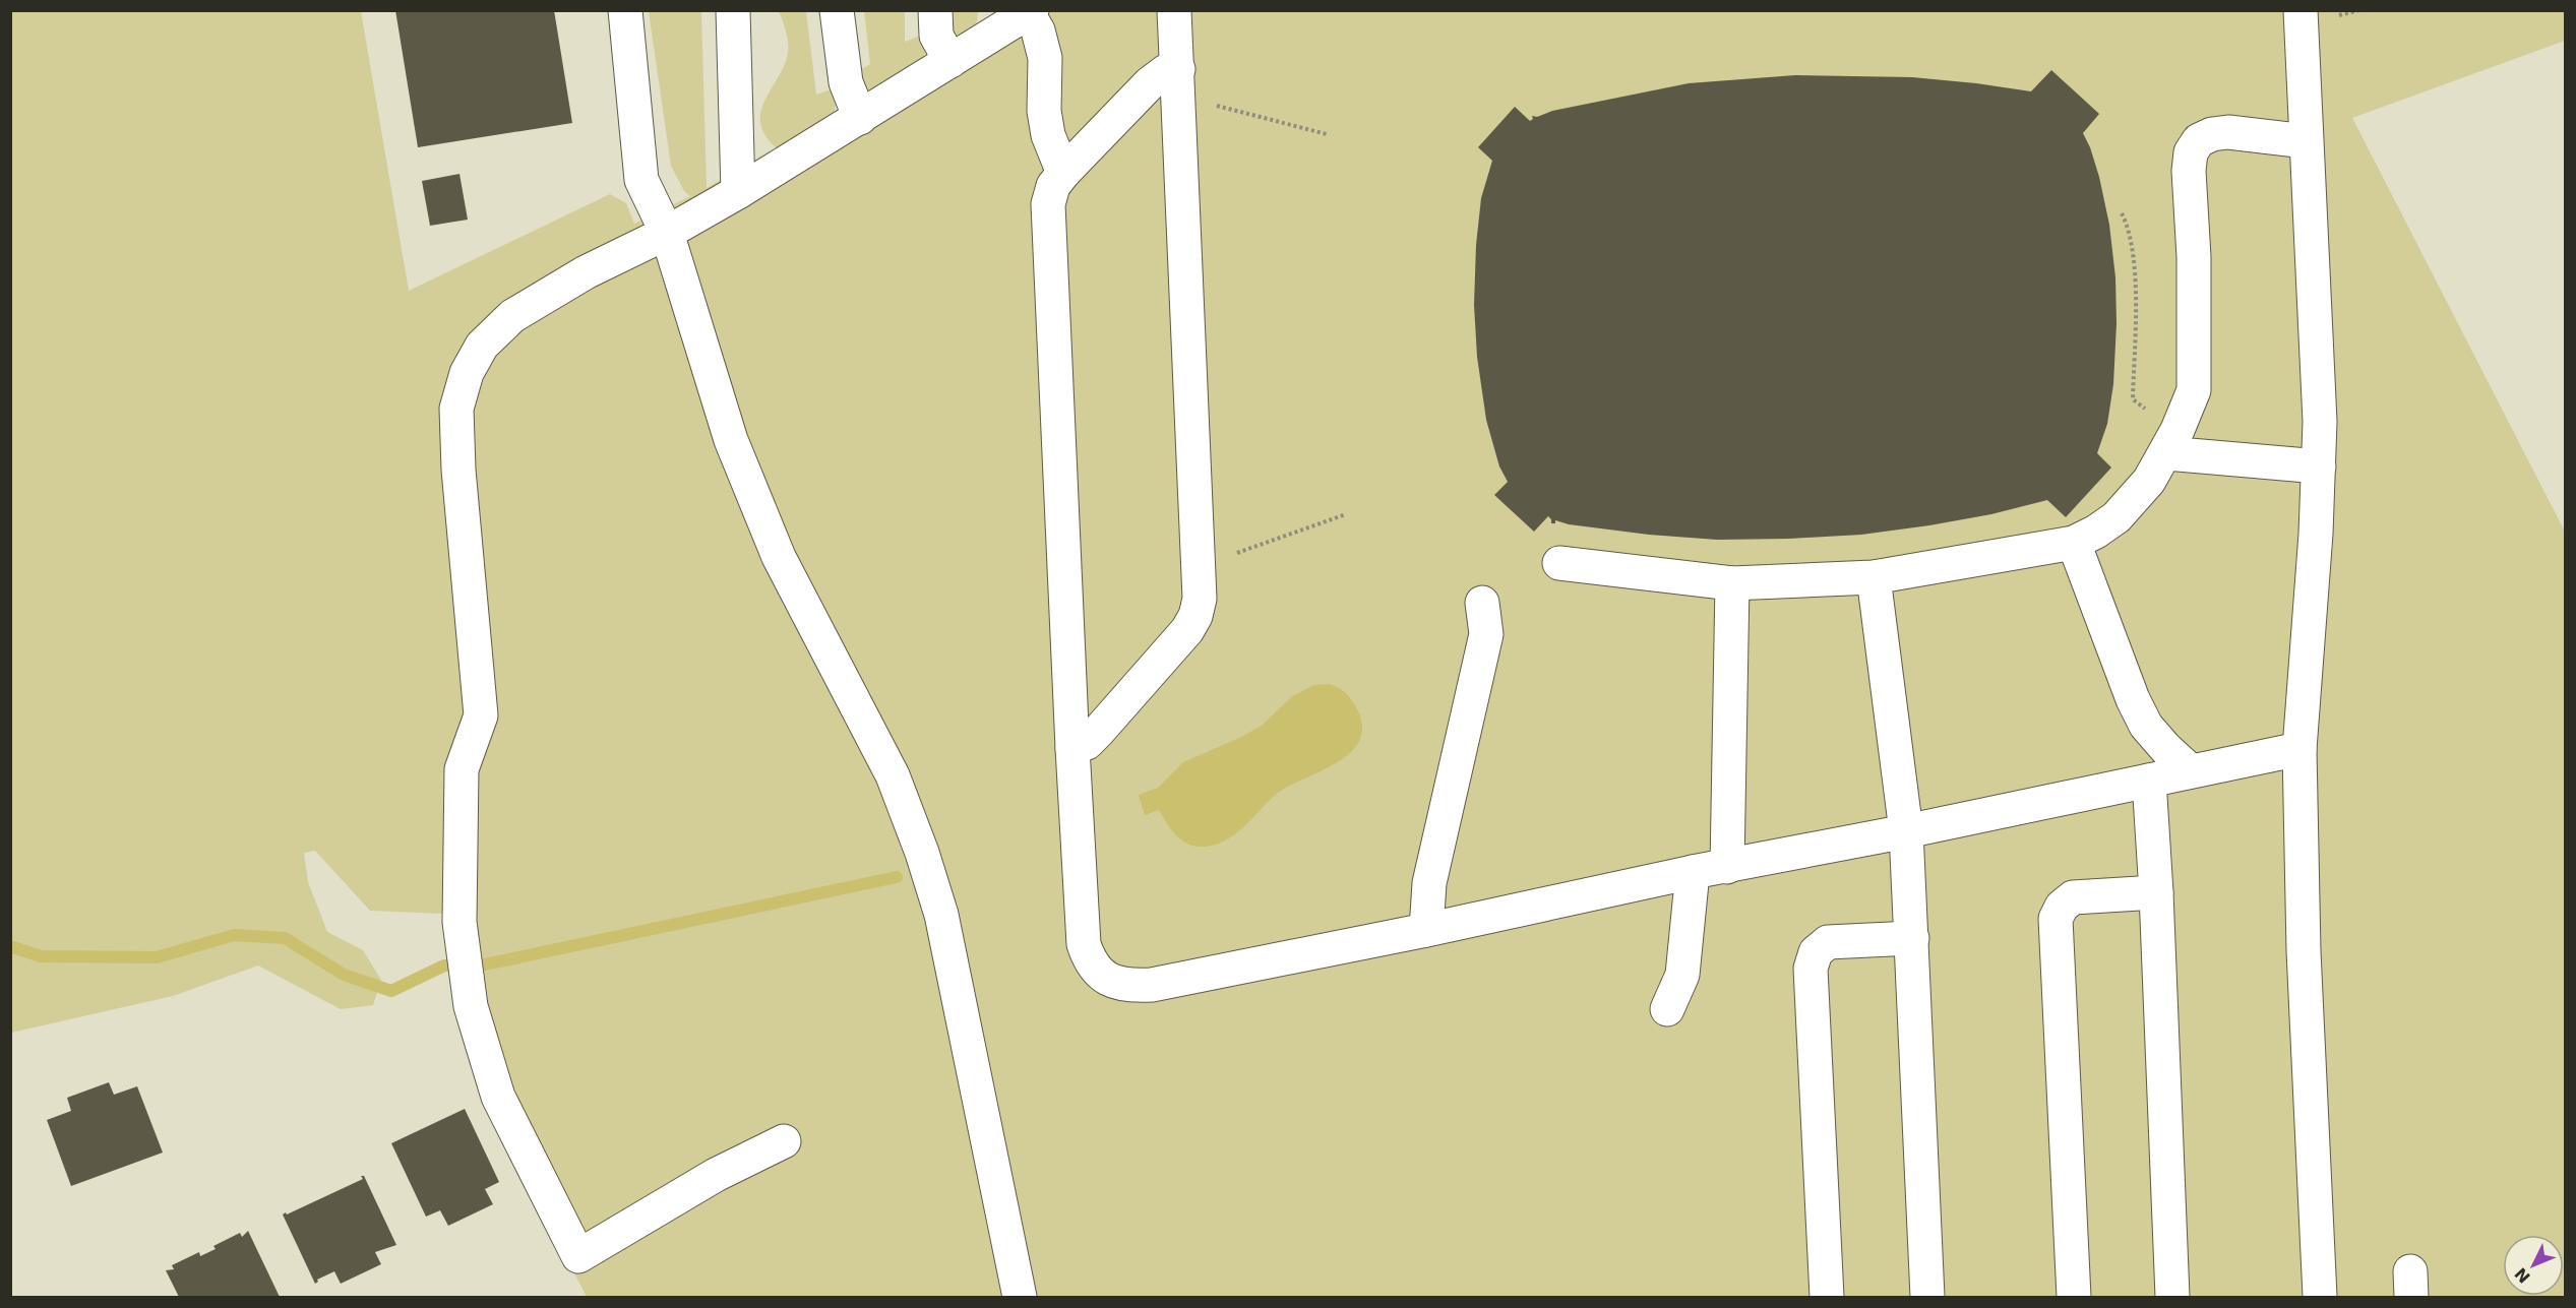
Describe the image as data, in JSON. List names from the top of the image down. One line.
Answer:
{"north":"bottom left"}
